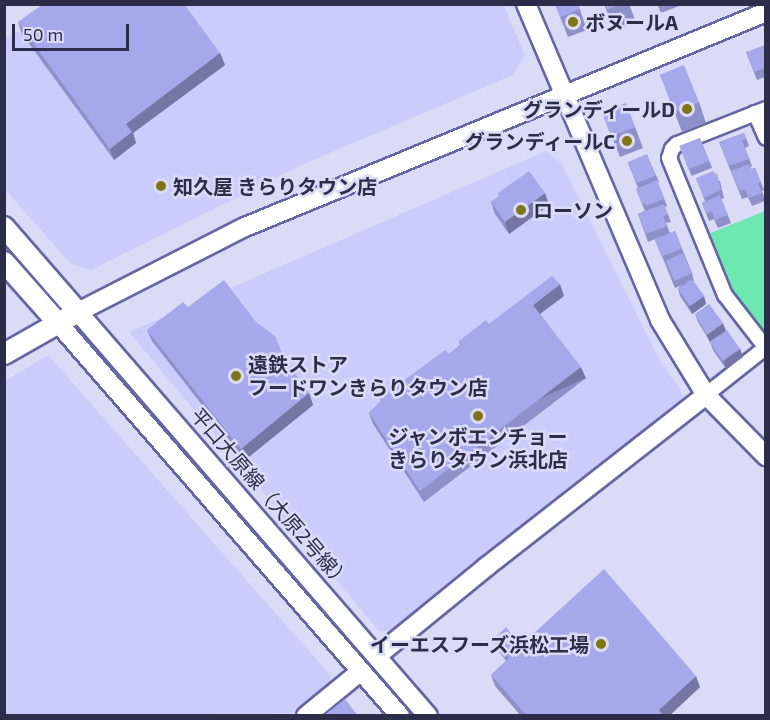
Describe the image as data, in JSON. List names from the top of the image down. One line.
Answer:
{"streets":{"street":["平口大原線（大原2号線）"]},"places":["ボヌールA","グランディールD","グランディールC","知久屋 きらりタウン店","ローソン","遠鉄ストア フードワンきらりタウン店","ジャンボエンチョー きらりタウン浜北店","イーエスフーズ浜松工場"],"scale_bar":"50 m"}
